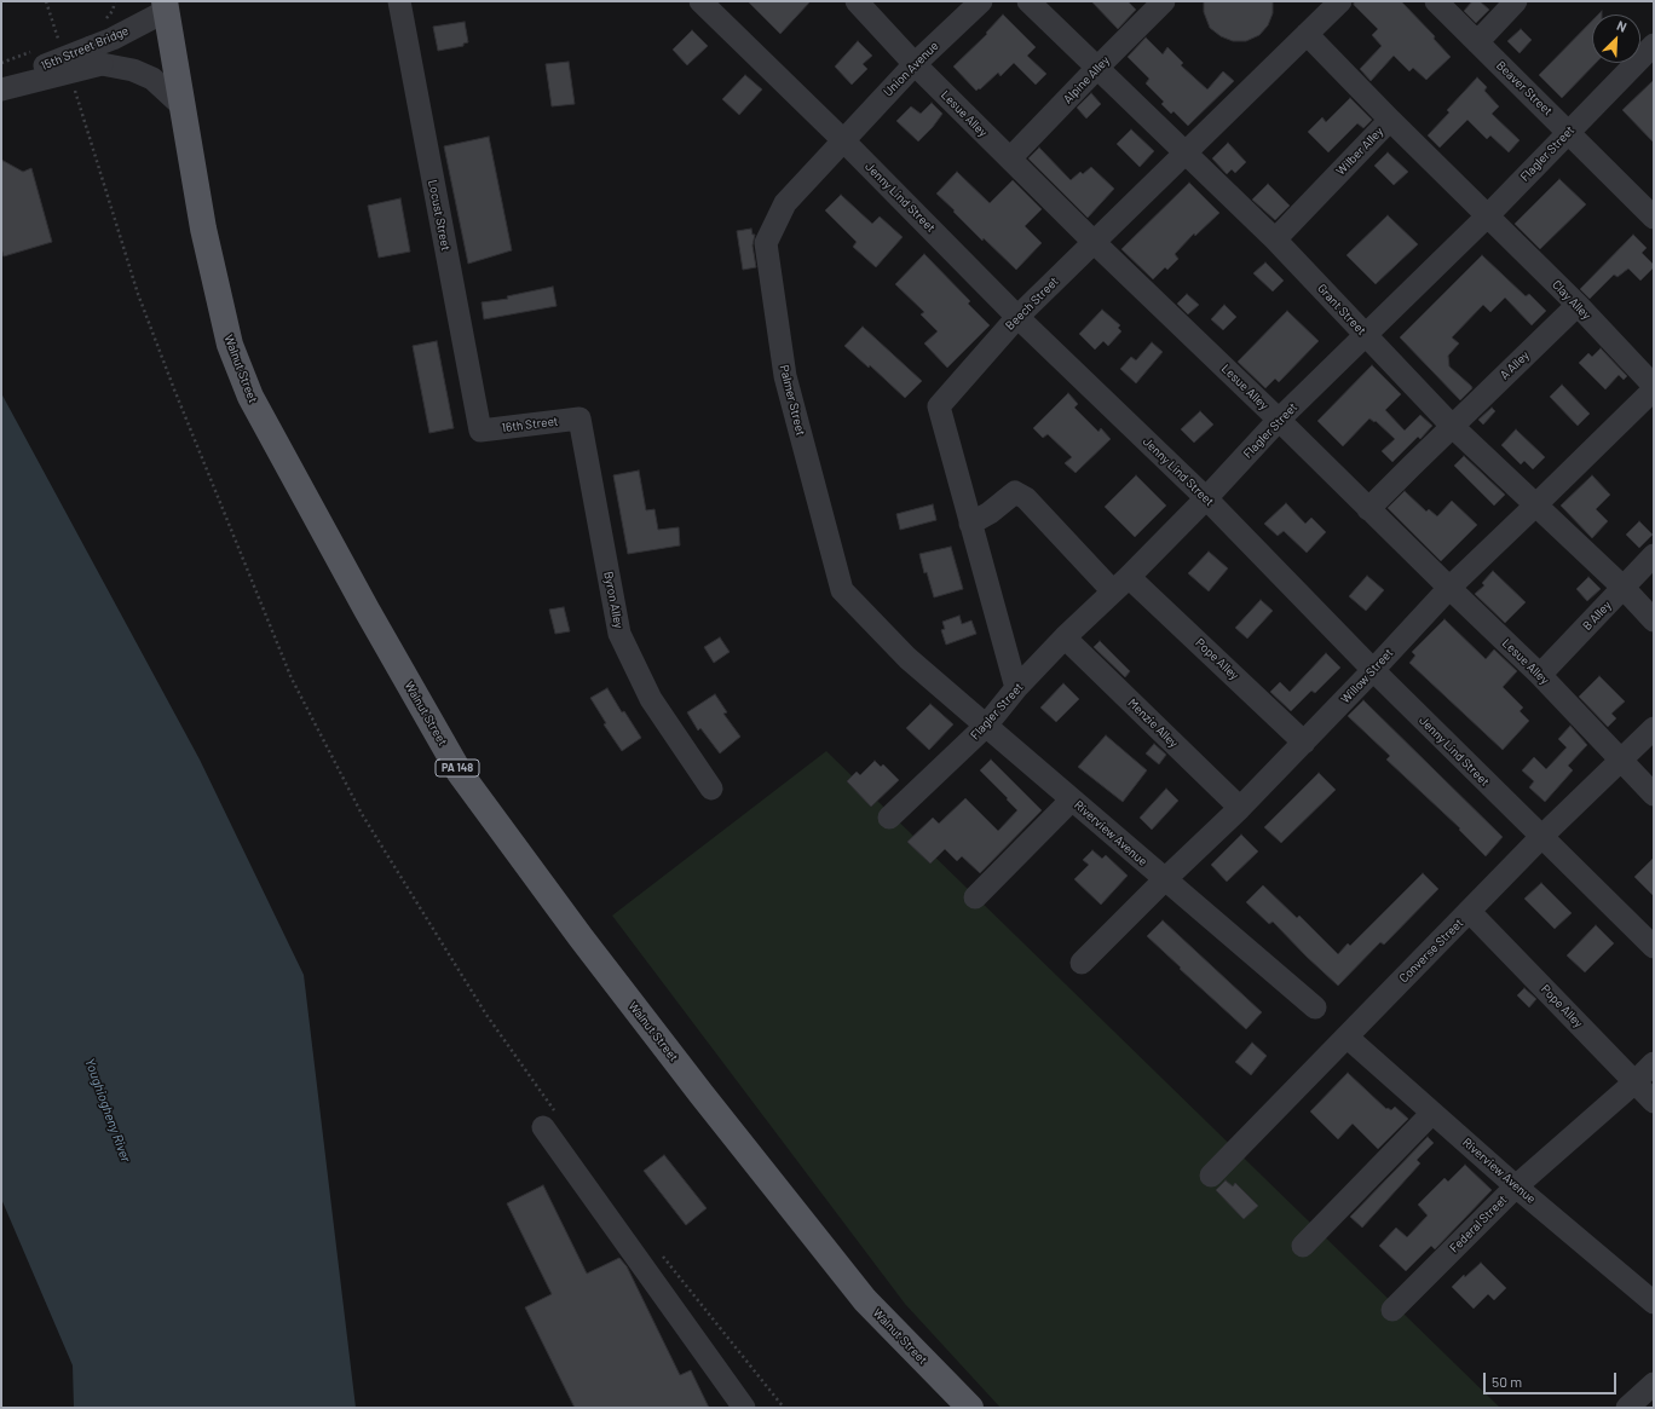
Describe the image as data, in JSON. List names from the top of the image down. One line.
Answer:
{"streets":{"main road":["Walnut Street","PA 148"],"street":["15th Street Bridge","Union Avenue","Alpine Alley","Beaver Street","Lesue Alley","Wilber Alley","Flagler Street","Jenny Lind Street","Locust Street","Clay Alley","Beech Street","Grant Street","A Alley","Palmer Street","16th Street","Byron Alley","B Alley","Pope Alley","Willow Street","Menzie Alley","Riverview Avenue","Converse Street","Federal Street"]},"crossings":[["15th Street Bridge","Walnut Street"],["Union Avenue","Lesue Alley"],["Union Avenue","Jenny Lind Street"],["Union Avenue","Palmer Street"],["Alpine Alley","Lesue Alley"],["Alpine Alley","Grant Street"],["Beaver Street","Flagler Street"],["Lesue Alley","Flagler Street"],["Lesue Alley","Beech Street"],["Lesue Alley","A Alley"],["Lesue Alley","B Alley"],["Lesue Alley","Willow Street"],["Lesue Alley","Converse Street"],["Wilber Alley","Flagler Street"],["Wilber Alley","Clay Alley"],["Wilber Alley","Grant Street"],["Flagler Street","Jenny Lind Street"],["Flagler Street","Clay Alley"],["Flagler Street","Beech Street"],["Flagler Street","Grant Street"],["Flagler Street","Pope Alley"],["Flagler Street","Menzie Alley"],["Flagler Street","Riverview Avenue"],["Jenny Lind Street","Beech Street"],["Jenny Lind Street","Palmer Street"],["Jenny Lind Street","Willow Street"],["Jenny Lind Street","Converse Street"],["Locust Street","16th Street"],["Clay Alley","A Alley"],["Clay Alley","Willow Street"],["Beech Street","Grant Street"],["Beech Street","Pope Alley"],["Grant Street","A Alley"],["Grant Street","B Alley"],["Grant Street","Willow Street"],["Palmer Street","Riverview Avenue"],["16th Street","Byron Alley"],["Pope Alley","Willow Street"],["Pope Alley","Converse Street"],["Pope Alley","Federal Street"],["Willow Street","Menzie Alley"],["Willow Street","Riverview Avenue"],["Riverview Avenue","Converse Street"],["Riverview Avenue","Federal Street"]],"water":["Youghiogheny River"],"scale_bar":"50 m","north":"top right"}
